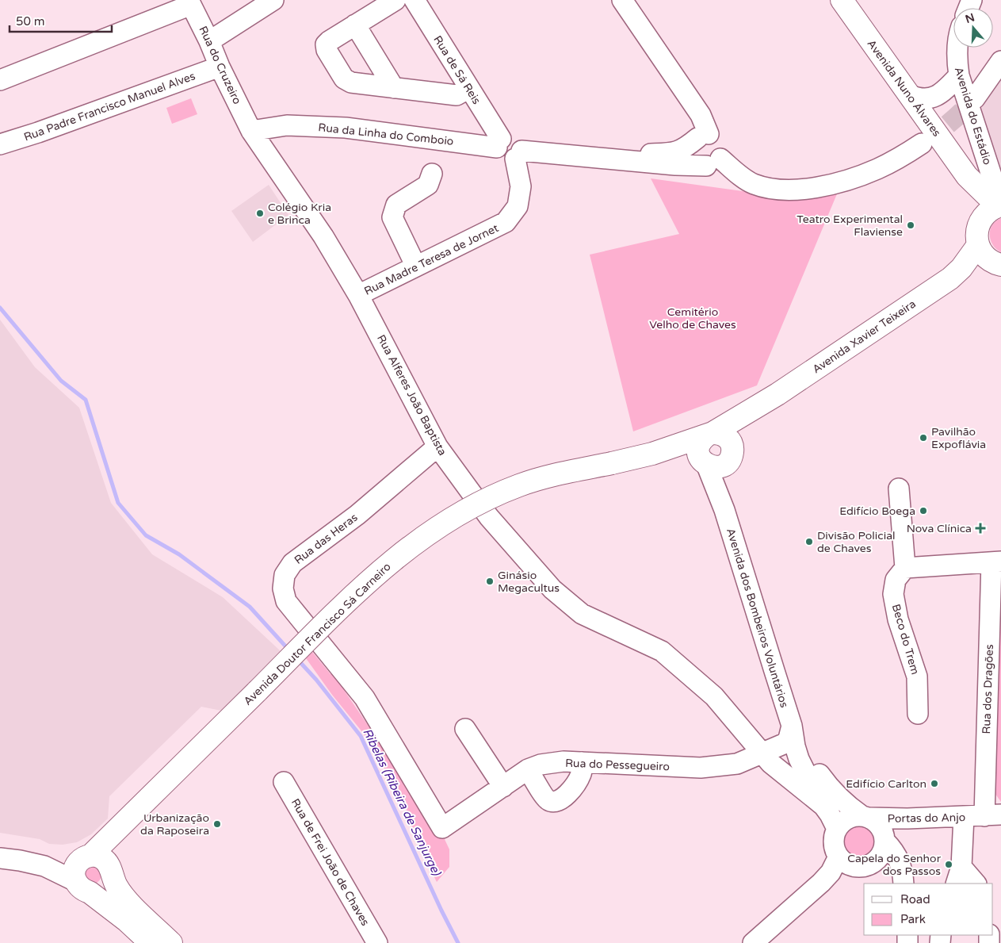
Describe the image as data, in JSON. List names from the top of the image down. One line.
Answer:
{"streets":{"main road":["Avenida Nuno Álvares","Avenida Xavier Teixeira","Avenida Doutor Francisco Sá Carneiro"],"street":["Rua do Cruzeiro","Rua de Sá Reis","Rua Padre Francisco Manuel Alves","Avenida do Estádio","Rua da Linha do Comboio","Rua Madre Teresa de Jornet","Rua Alferes João Baptista","Rua das Heras","Avenida dos Bombeiros Voluntários","Beco do Trem","Rua dos Dragões","Rua do Pessegueiro","Portas do Anjo","Rua de Frei João de Chaves"]},"crossings":[["Rua do Cruzeiro","Rua Padre Francisco Manuel Alves"],["Rua do Cruzeiro","Rua da Linha do Comboio"],["Rua do Cruzeiro","Rua Alferes João Baptista"],["Rua de Sá Reis","Rua da Linha do Comboio"],["Rua de Sá Reis","Rua Madre Teresa de Jornet"],["Avenida Nuno Álvares","Avenida do Estádio"],["Rua da Linha do Comboio","Rua Madre Teresa de Jornet"],["Rua da Linha do Comboio","Rua Alferes João Baptista"],["Rua Madre Teresa de Jornet","Rua Alferes João Baptista"],["Avenida Xavier Teixeira","Avenida dos Bombeiros Voluntários"],["Avenida Xavier Teixeira","Avenida Doutor Francisco Sá Carneiro"],["Rua Alferes João Baptista","Rua das Heras"],["Rua Alferes João Baptista","Avenida dos Bombeiros Voluntários"],["Rua Alferes João Baptista","Rua do Pessegueiro"],["Rua Alferes João Baptista","Portas do Anjo"],["Rua das Heras","Rua do Pessegueiro"],["Avenida dos Bombeiros Voluntários","Avenida Doutor Francisco Sá Carneiro"],["Avenida dos Bombeiros Voluntários","Rua do Pessegueiro"],["Avenida dos Bombeiros Voluntários","Portas do Anjo"],["Rua dos Dragões","Portas do Anjo"]],"water":["Ribelas (Ribeira de Sanjurge)"],"parks":["Cemitério Velho de Chaves"],"places":{"other":["Colégio Kria e Brinca","Teatro Experimental Flaviense","Pavilhão Expoflávia","Edifício Boega","Divisão Policial de Chaves","Ginásio Megacultus","Edifício Carlton","Urbanização da Raposeira","Capela do Senhor dos Passos"],"health":["Nova Clínica"]},"legend":["Road","Park"],"scale_bar":"50 m","north":"top"}
